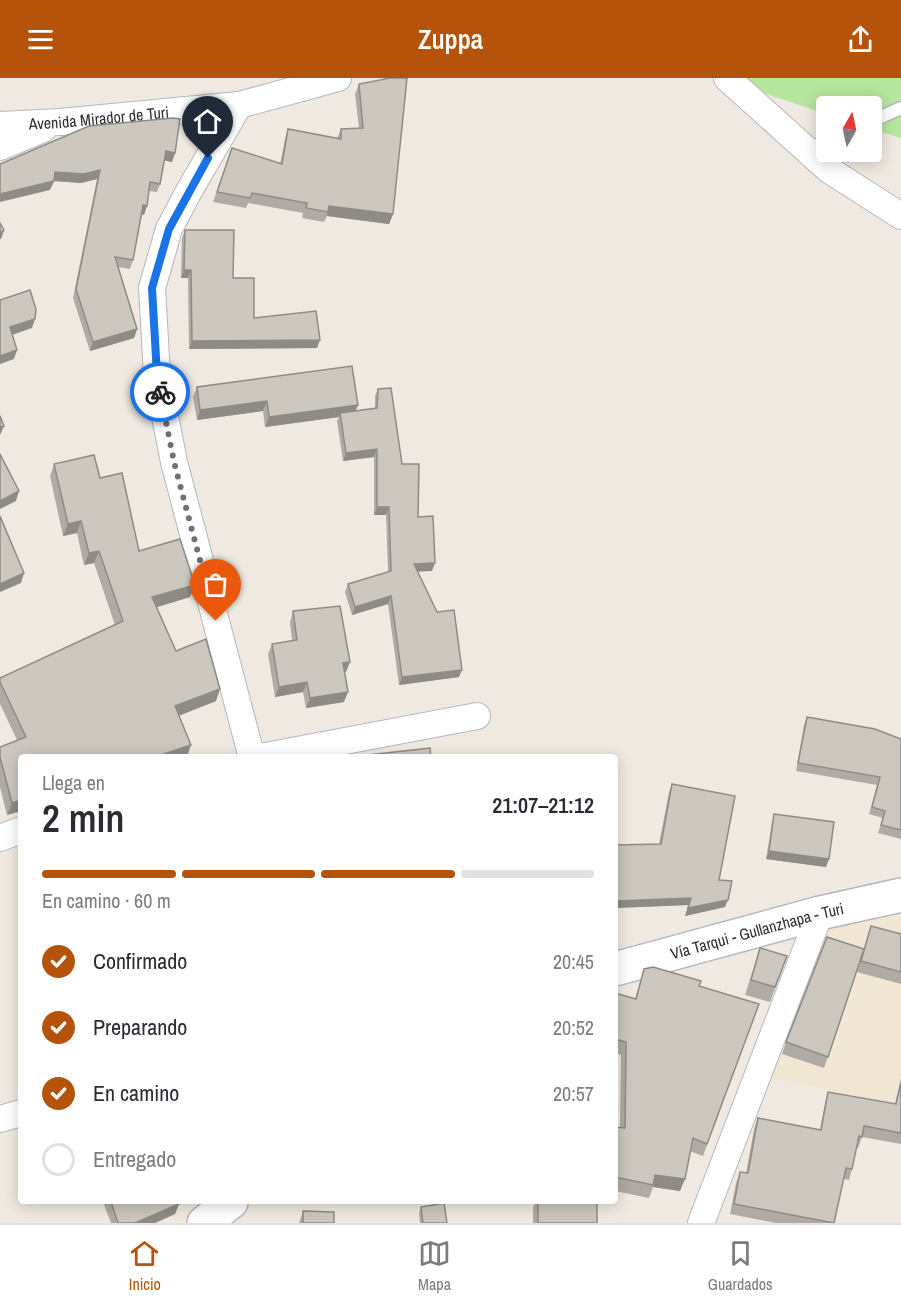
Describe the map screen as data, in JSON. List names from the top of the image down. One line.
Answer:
{"streets":{"main road":["Vía Tarqui - Gullanzhapa - Turi"],"street":["Avenida Mirador de Turi"]},"north":"top","page":{"header":"Zuppa","heading":["2 min","Llega en","21:07–21:12"],"bar":"En camino · 60 m","list":[["Confirmado","20:45"],["Preparando","20:52"],["En camino","20:57"],"Entregado"],"tabs":["Inicio","Mapa","Guardados"]}}
